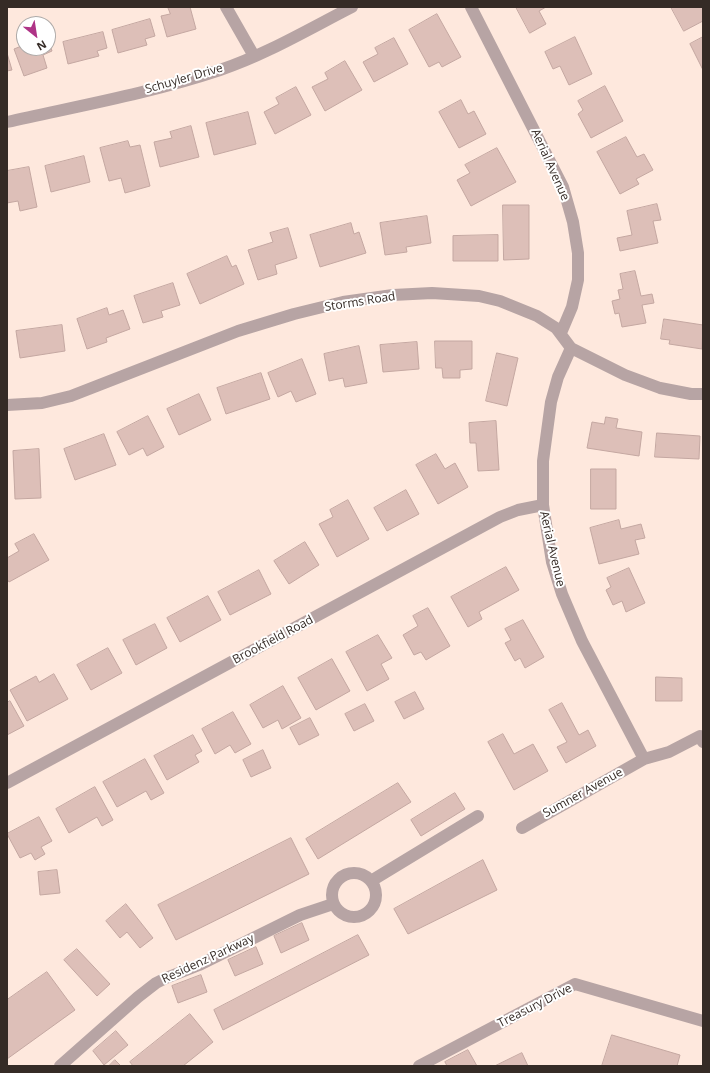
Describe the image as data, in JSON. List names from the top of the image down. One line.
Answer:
{"streets":{"street":["Schuyler Drive","Aerial Avenue","Storms Road","Brookfield Road","Sumner Avenue","Residenz Parkway","Treasury Drive"]},"crossings":[["Aerial Avenue","Storms Road"],["Aerial Avenue","Brookfield Road"],["Aerial Avenue","Sumner Avenue"]],"north":"bottom right"}
